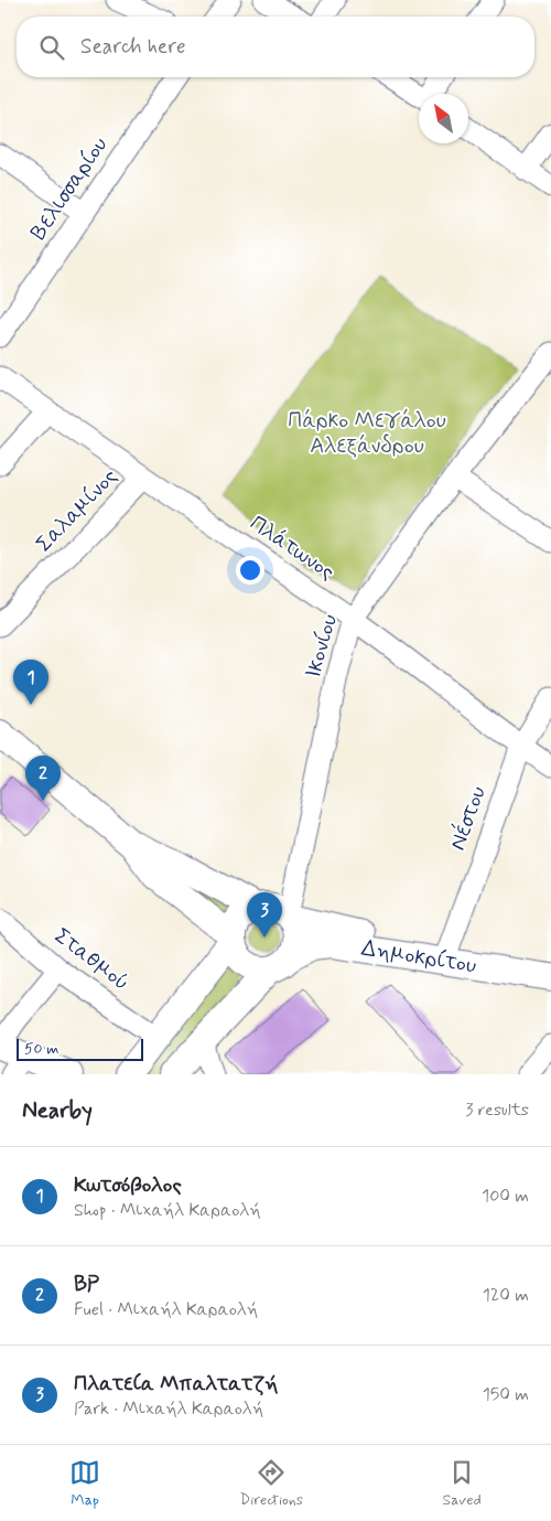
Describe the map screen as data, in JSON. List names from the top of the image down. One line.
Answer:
{"streets":{"main road":["Δημοκρίτου"],"street":["Βελισσαρίου","Σαλαμίνος","Πλάτωνος","Ικονίου","Νέστου","Σταθμού"]},"crossings":[["Σαλαμίνος","Πλάτωνος"],["Πλάτωνος","Ικονίου"],["Πλάτωνος","Νέστου"],["Ικονίου","Δημοκρίτου"],["Νέστου","Δημοκρίτου"]],"parks":["Πάρκο Μεγάλου Αλεξάνδρου"],"scale_bar":"50 m","north":"top left","page":{"search":"Search here","pins":["1","2","3"],"scale":"50 m","heading":["Nearby","3 results"],"list":[{"mark":"1","name":"Κωτσόβολος","note":"Shop · Μιχαήλ Καραολή","value":"100 m"},{"mark":"2","name":"BP","note":"Fuel · Μιχαήλ Καραολή","value":"120 m"},{"mark":"3","name":"Πλατεία Μπαλτατζή","note":"Park · Μιχαήλ Καραολή","value":"150 m"}],"nav":["Map","Directions","Saved"]}}
